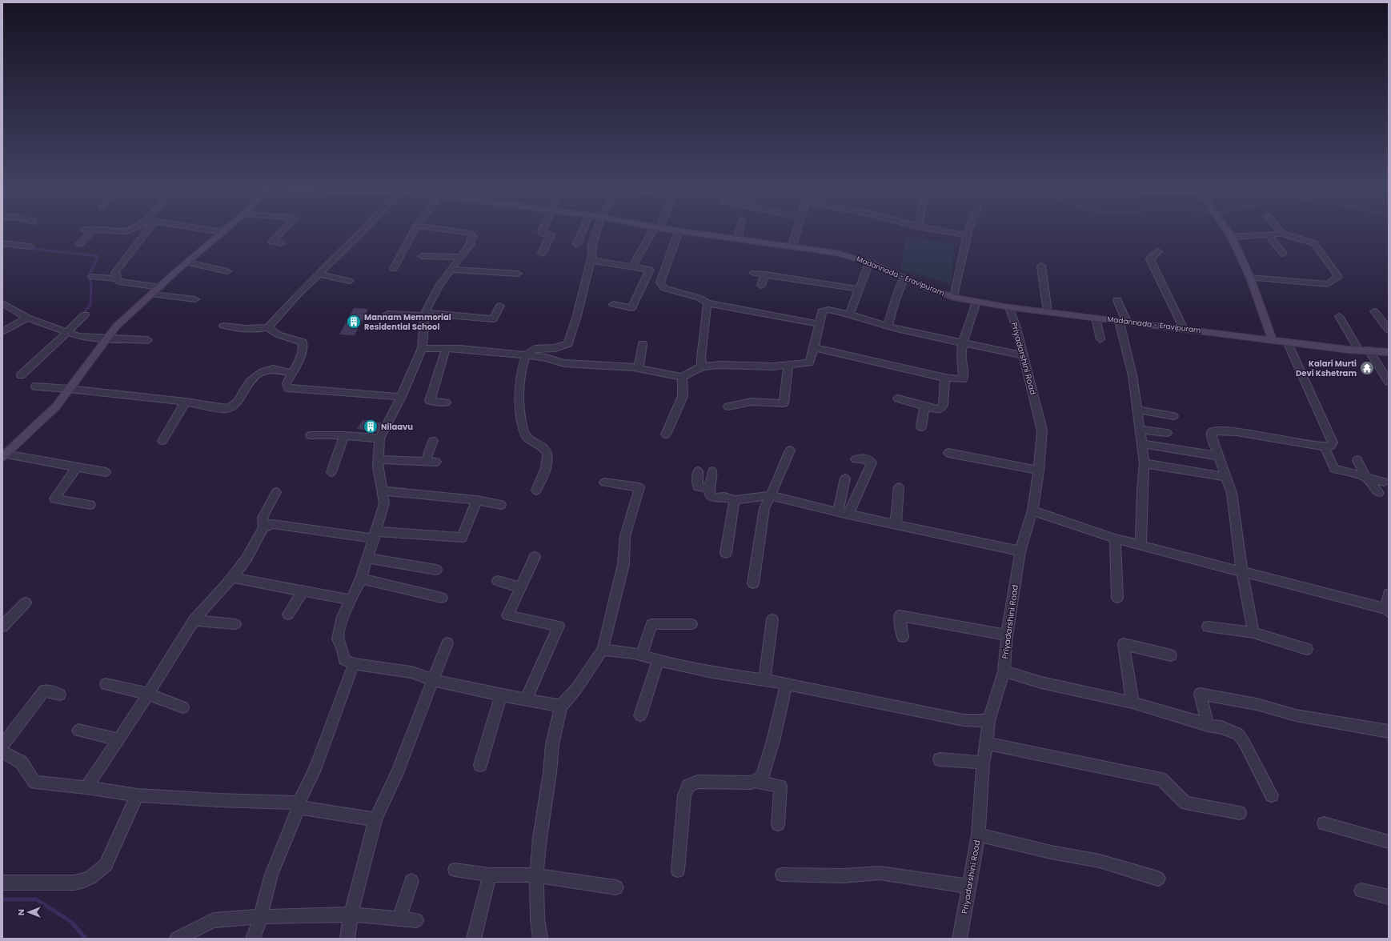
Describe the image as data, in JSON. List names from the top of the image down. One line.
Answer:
{"streets":{"main road":["Madannada - Eravipuram"],"street":["Priyadarshini Road"]},"crossings":[["Madannada - Eravipuram","Priyadarshini Road"]],"places":{"building":["Mannam Memmorial Residential School","Nilaavu"],"temple":["Kalari Murti Devi Kshetram"]},"north":"left"}
